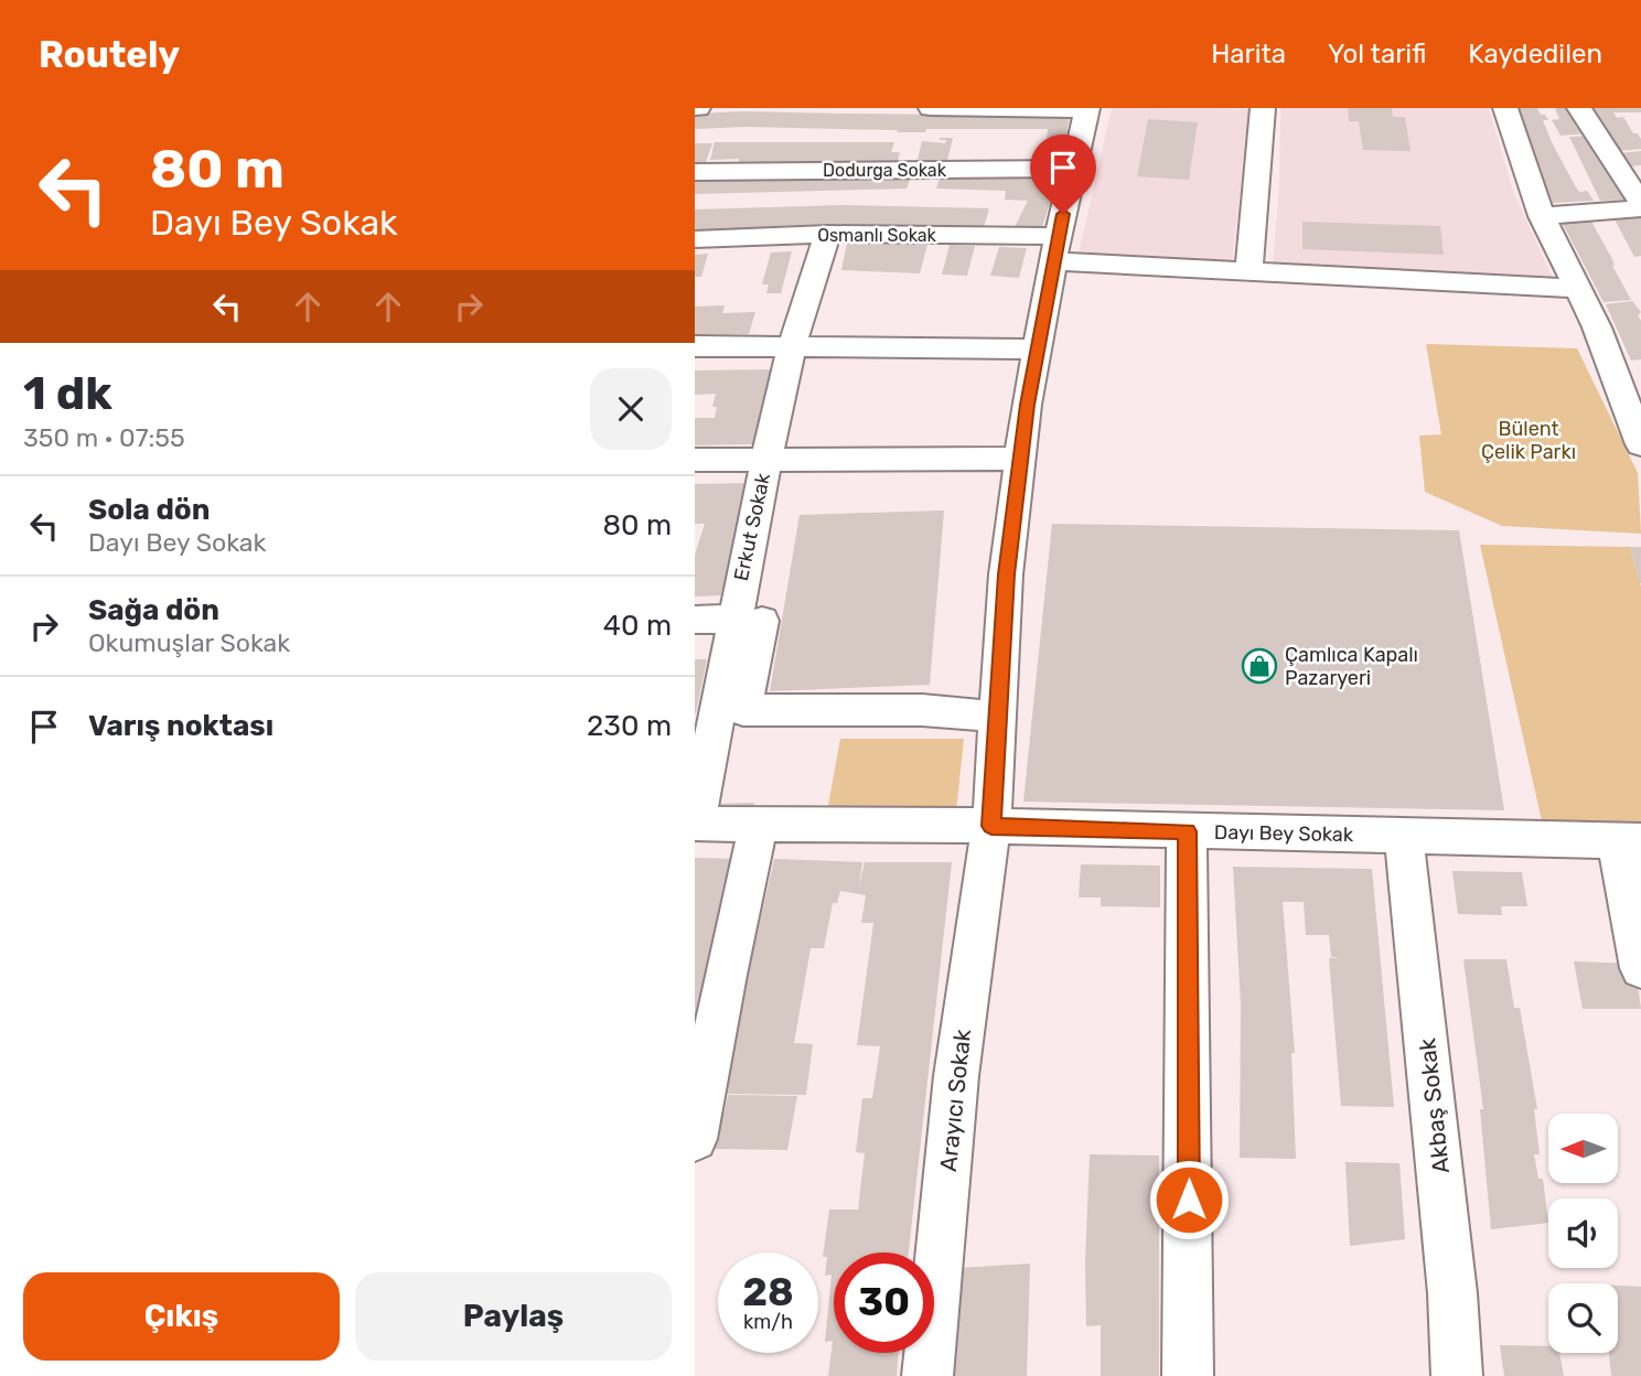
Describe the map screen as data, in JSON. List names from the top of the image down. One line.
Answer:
{"streets":{"street":["Dodurga Sokak","Osmanlı Sokak","Erkut Sokak","Dayı Bey Sokak","Arayıcı Sokak","Akbaş Sokak"]},"crossings":[["Dodurga Sokak","Arayıcı Sokak"],["Osmanlı Sokak","Erkut Sokak"],["Osmanlı Sokak","Arayıcı Sokak"],["Erkut Sokak","Dayı Bey Sokak"],["Dayı Bey Sokak","Arayıcı Sokak"],["Dayı Bey Sokak","Akbaş Sokak"]],"parks":["Bülent Çelik Parkı"],"places":{"shop":["Çamlıca Kapalı Pazaryeri"]},"north":"left","page":{"header":"Routely","nav":["Harita","Yol tarifi","Kaydedilen"],"turn":["80 m","Dayı Bey Sokak"],"heading":["1 dk","350 m · 07:55"],"list":[{"name":"Sola dön","note":"Dayı Bey Sokak","value":"80 m"},{"name":"Sağa dön","note":"Okumuşlar Sokak","value":"40 m"},{"name":"Varış noktası","value":"230 m"}],"speed":"28 km/h","limit":"30","buttons":["Çıkış","Paylaş"]}}
